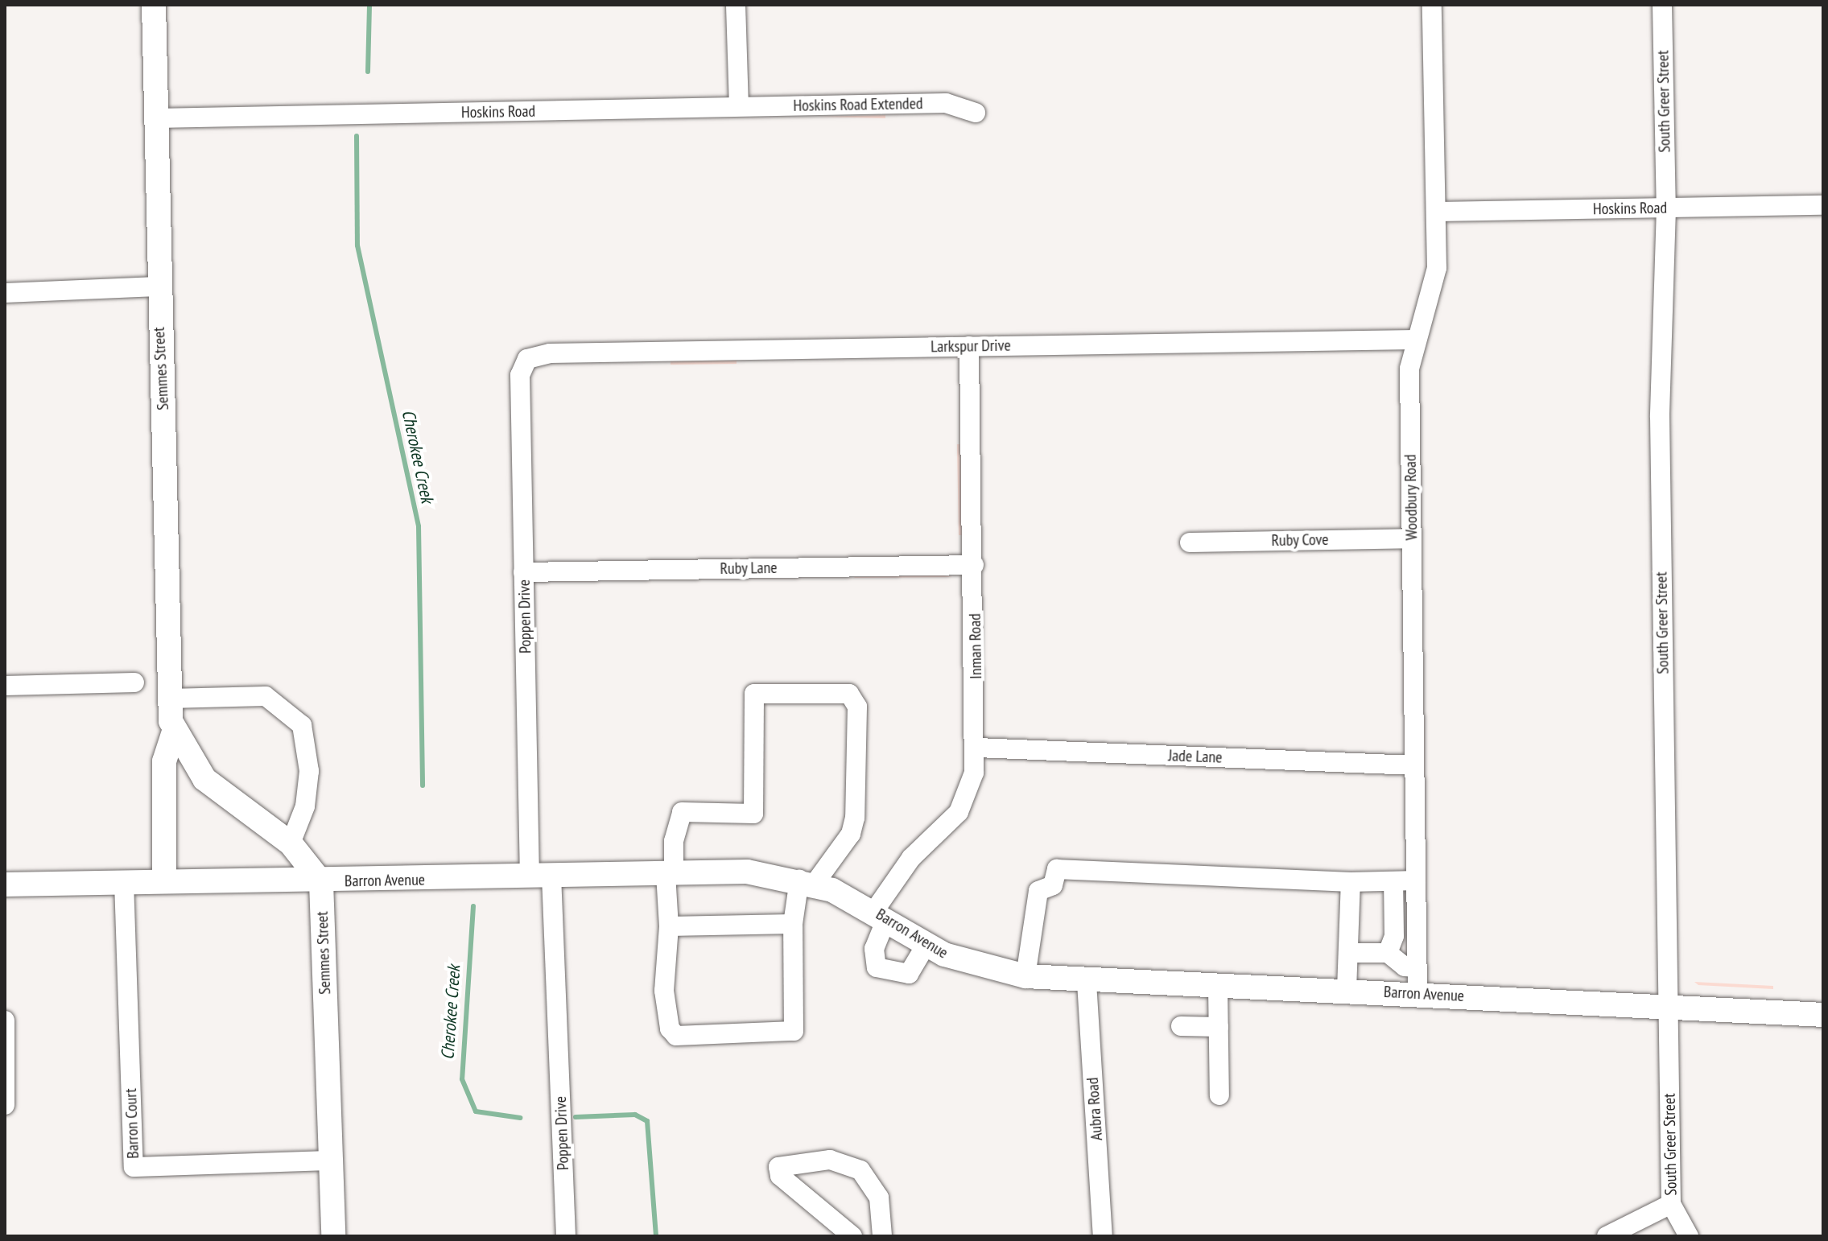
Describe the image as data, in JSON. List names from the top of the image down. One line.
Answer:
{"streets":{"main road":["Semmes Street","Barron Avenue"],"street":["South Greer Street","Hoskins Road Extended","Hoskins Road","Larkspur Drive","Woodbury Road","Ruby Cove","Ruby Lane","Poppen Drive","Inman Road","Jade Lane","Aubra Road","Barron Court"]},"crossings":[["South Greer Street","Hoskins Road"],["South Greer Street","Barron Avenue"],["Hoskins Road Extended","Hoskins Road"],["Hoskins Road","Semmes Street"],["Hoskins Road","Woodbury Road"],["Larkspur Drive","Woodbury Road"],["Larkspur Drive","Poppen Drive"],["Larkspur Drive","Inman Road"],["Semmes Street","Barron Avenue"],["Semmes Street","Barron Court"],["Woodbury Road","Ruby Cove"],["Woodbury Road","Jade Lane"],["Woodbury Road","Barron Avenue"],["Ruby Lane","Poppen Drive"],["Ruby Lane","Inman Road"],["Poppen Drive","Barron Avenue"],["Inman Road","Jade Lane"],["Inman Road","Barron Avenue"],["Barron Avenue","Aubra Road"],["Barron Avenue","Barron Court"]],"water":["Cherokee Creek"]}
